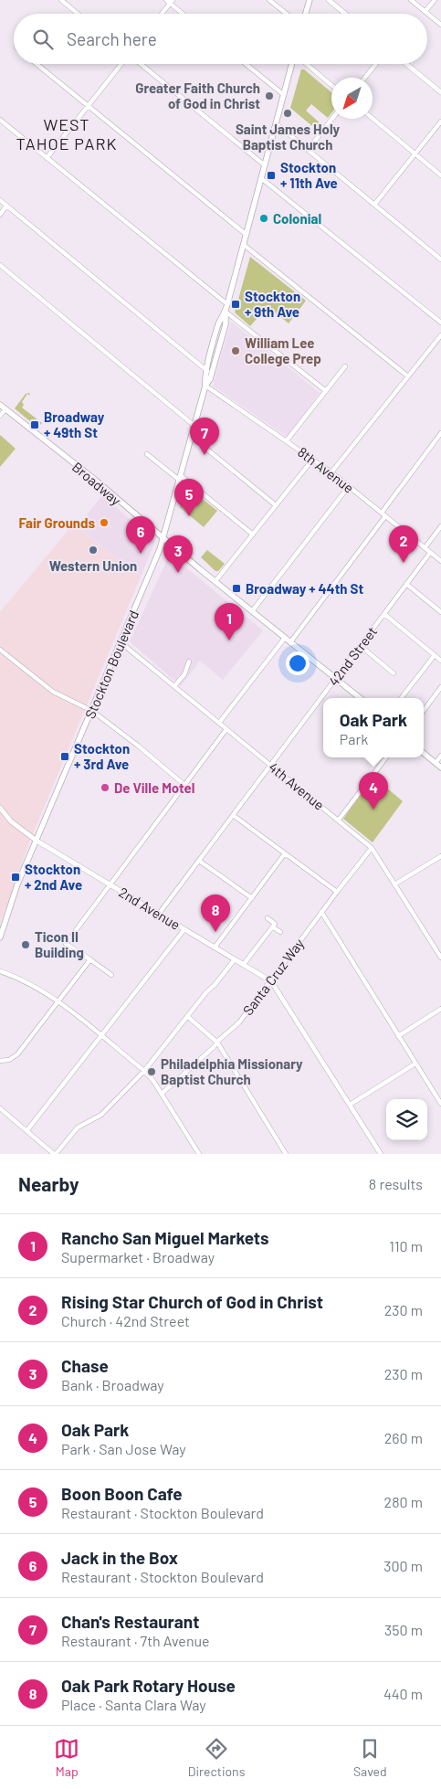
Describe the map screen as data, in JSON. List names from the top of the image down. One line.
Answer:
{"streets":{"main road":["Broadway","Stockton Boulevard"],"street":["8th Avenue","42nd Street","4th Avenue","2nd Avenue","Santa Cruz Way"]},"crossings":[["8th Avenue","42nd Street"],["8th Avenue","Stockton Boulevard"],["Broadway","42nd Street"],["Broadway","Stockton Boulevard"],["42nd Street","4th Avenue"],["42nd Street","2nd Avenue"],["Stockton Boulevard","4th Avenue"],["Stockton Boulevard","2nd Avenue"],["4th Avenue","Santa Cruz Way"],["2nd Avenue","Santa Cruz Way"]],"districts":["WEST TAHOE PARK"],"places":{"other":["Greater Faith Church of God in Christ","Saint James Holy Baptist Church","Colonial","William Lee College Prep","Fair Grounds","Western Union","De Ville Motel","Ticon II Building","Philadelphia Missionary Baptist Church"],"transit":["Stockton + 11th Ave","Stockton + 9th Ave","Broadway + 49th St","Broadway + 44th St","Stockton + 3rd Ave","Stockton + 2nd Ave"]},"north":"bottom left","page":{"search":"Search here","pins":["7","5","6","2","3","1","4","8"],"popup":["Oak Park","Park"],"heading":["Nearby","8 results"],"list":[{"mark":"1","name":"Rancho San Miguel Markets","note":"Supermarket · Broadway","value":"110 m"},{"mark":"2","name":"Rising Star Church of God in Christ","note":"Church · 42nd Street","value":"230 m"},{"mark":"3","name":"Chase","note":"Bank · Broadway","value":"230 m"},{"mark":"4","name":"Oak Park","note":"Park · San Jose Way","value":"260 m"},{"mark":"5","name":"Boon Boon Cafe","note":"Restaurant · Stockton Boulevard","value":"280 m"},{"mark":"6","name":"Jack in the Box","note":"Restaurant · Stockton Boulevard","value":"300 m"},{"mark":"7","name":"Chan's Restaurant","note":"Restaurant · 7th Avenue","value":"350 m"},{"mark":"8","name":"Oak Park Rotary House","note":"Place · Santa Clara Way","value":"440 m"}],"nav":["Map","Directions","Saved"]}}
